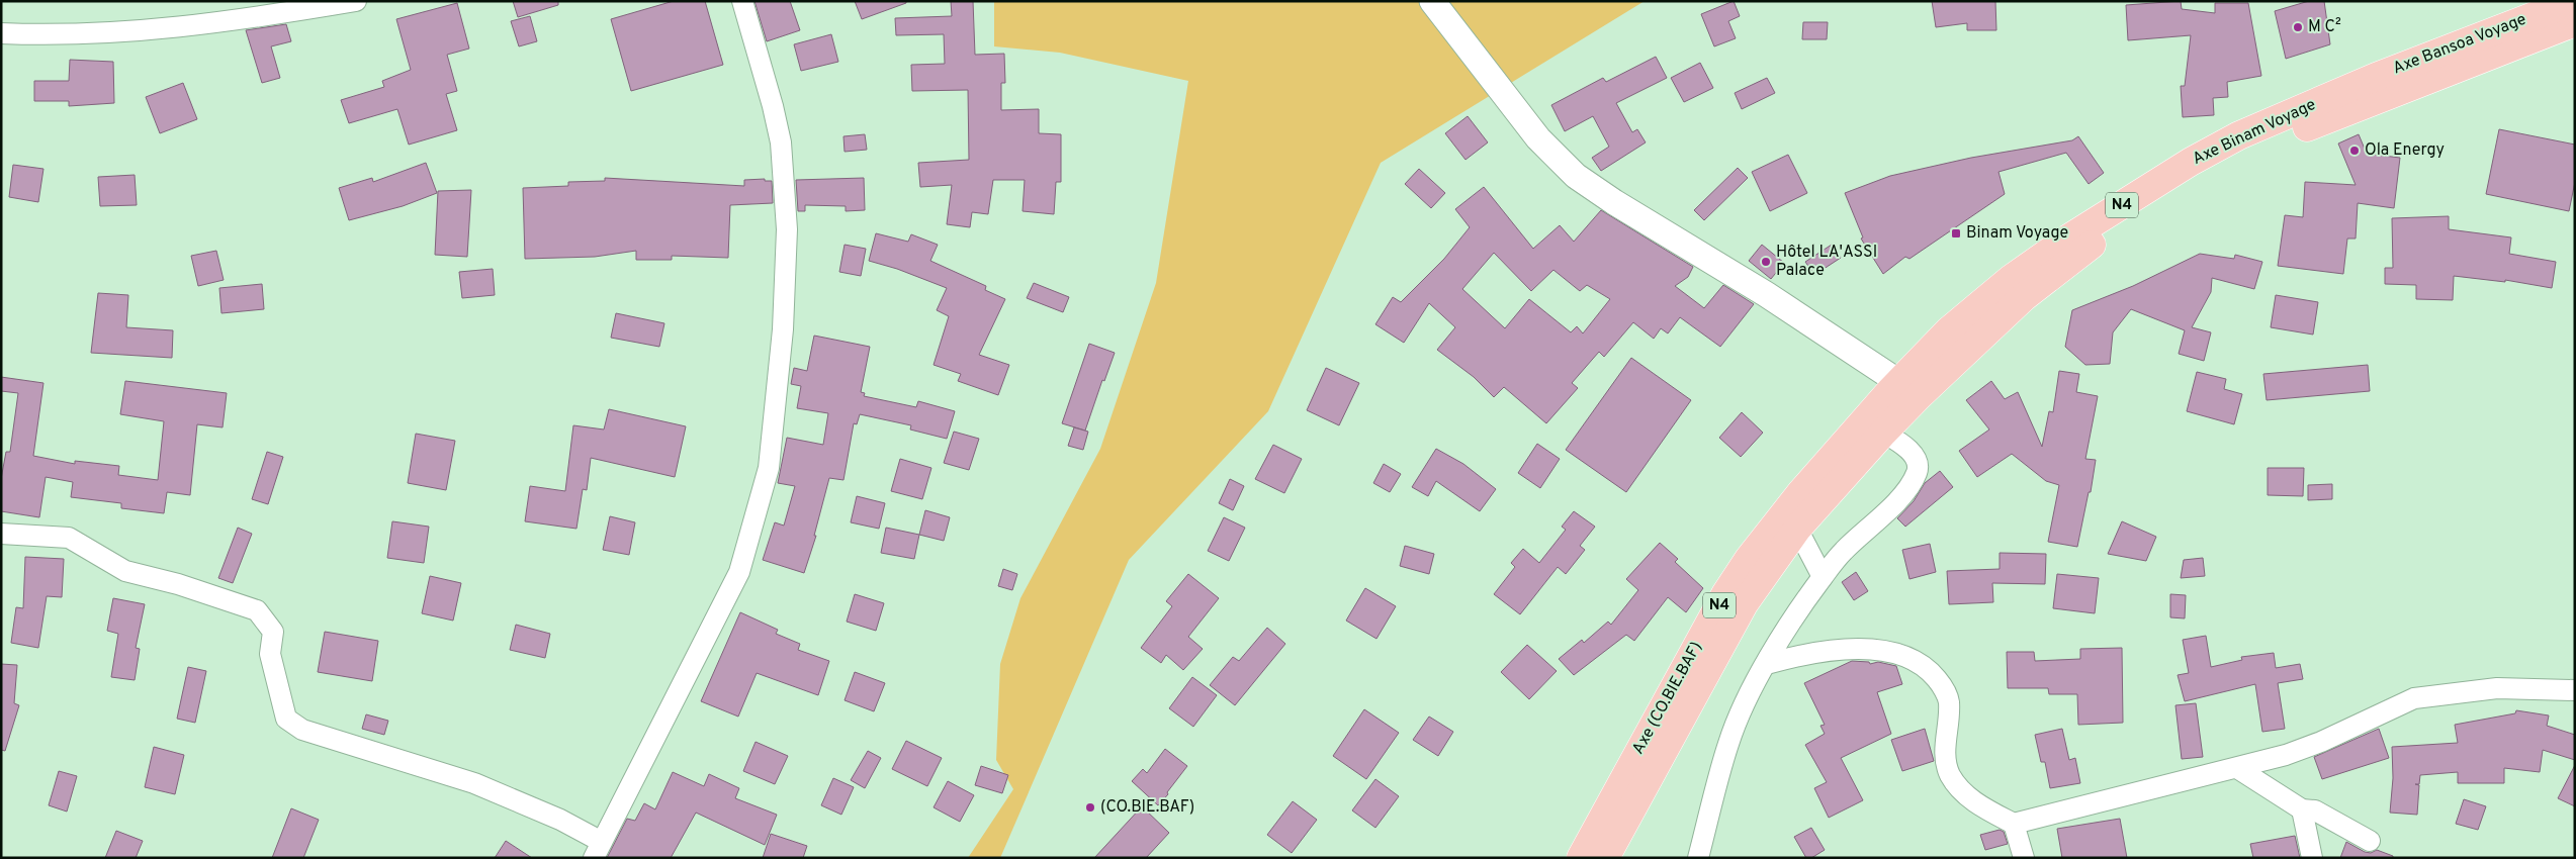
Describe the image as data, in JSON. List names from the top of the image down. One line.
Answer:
{"streets":{"highway":["Axe Bansoa Voyage","Axe Binam Voyage","N4","Axe (CO.BIE.BAF)"]},"crossings":[["Axe Bansoa Voyage","Axe Binam Voyage"],["Axe Binam Voyage","Axe (CO.BIE.BAF)"]],"places":{"other":["M C²","Ola Energy","Hôtel LA'ASSI Palace","(CO.BIE.BAF)"],"transit":["Binam Voyage"]}}
